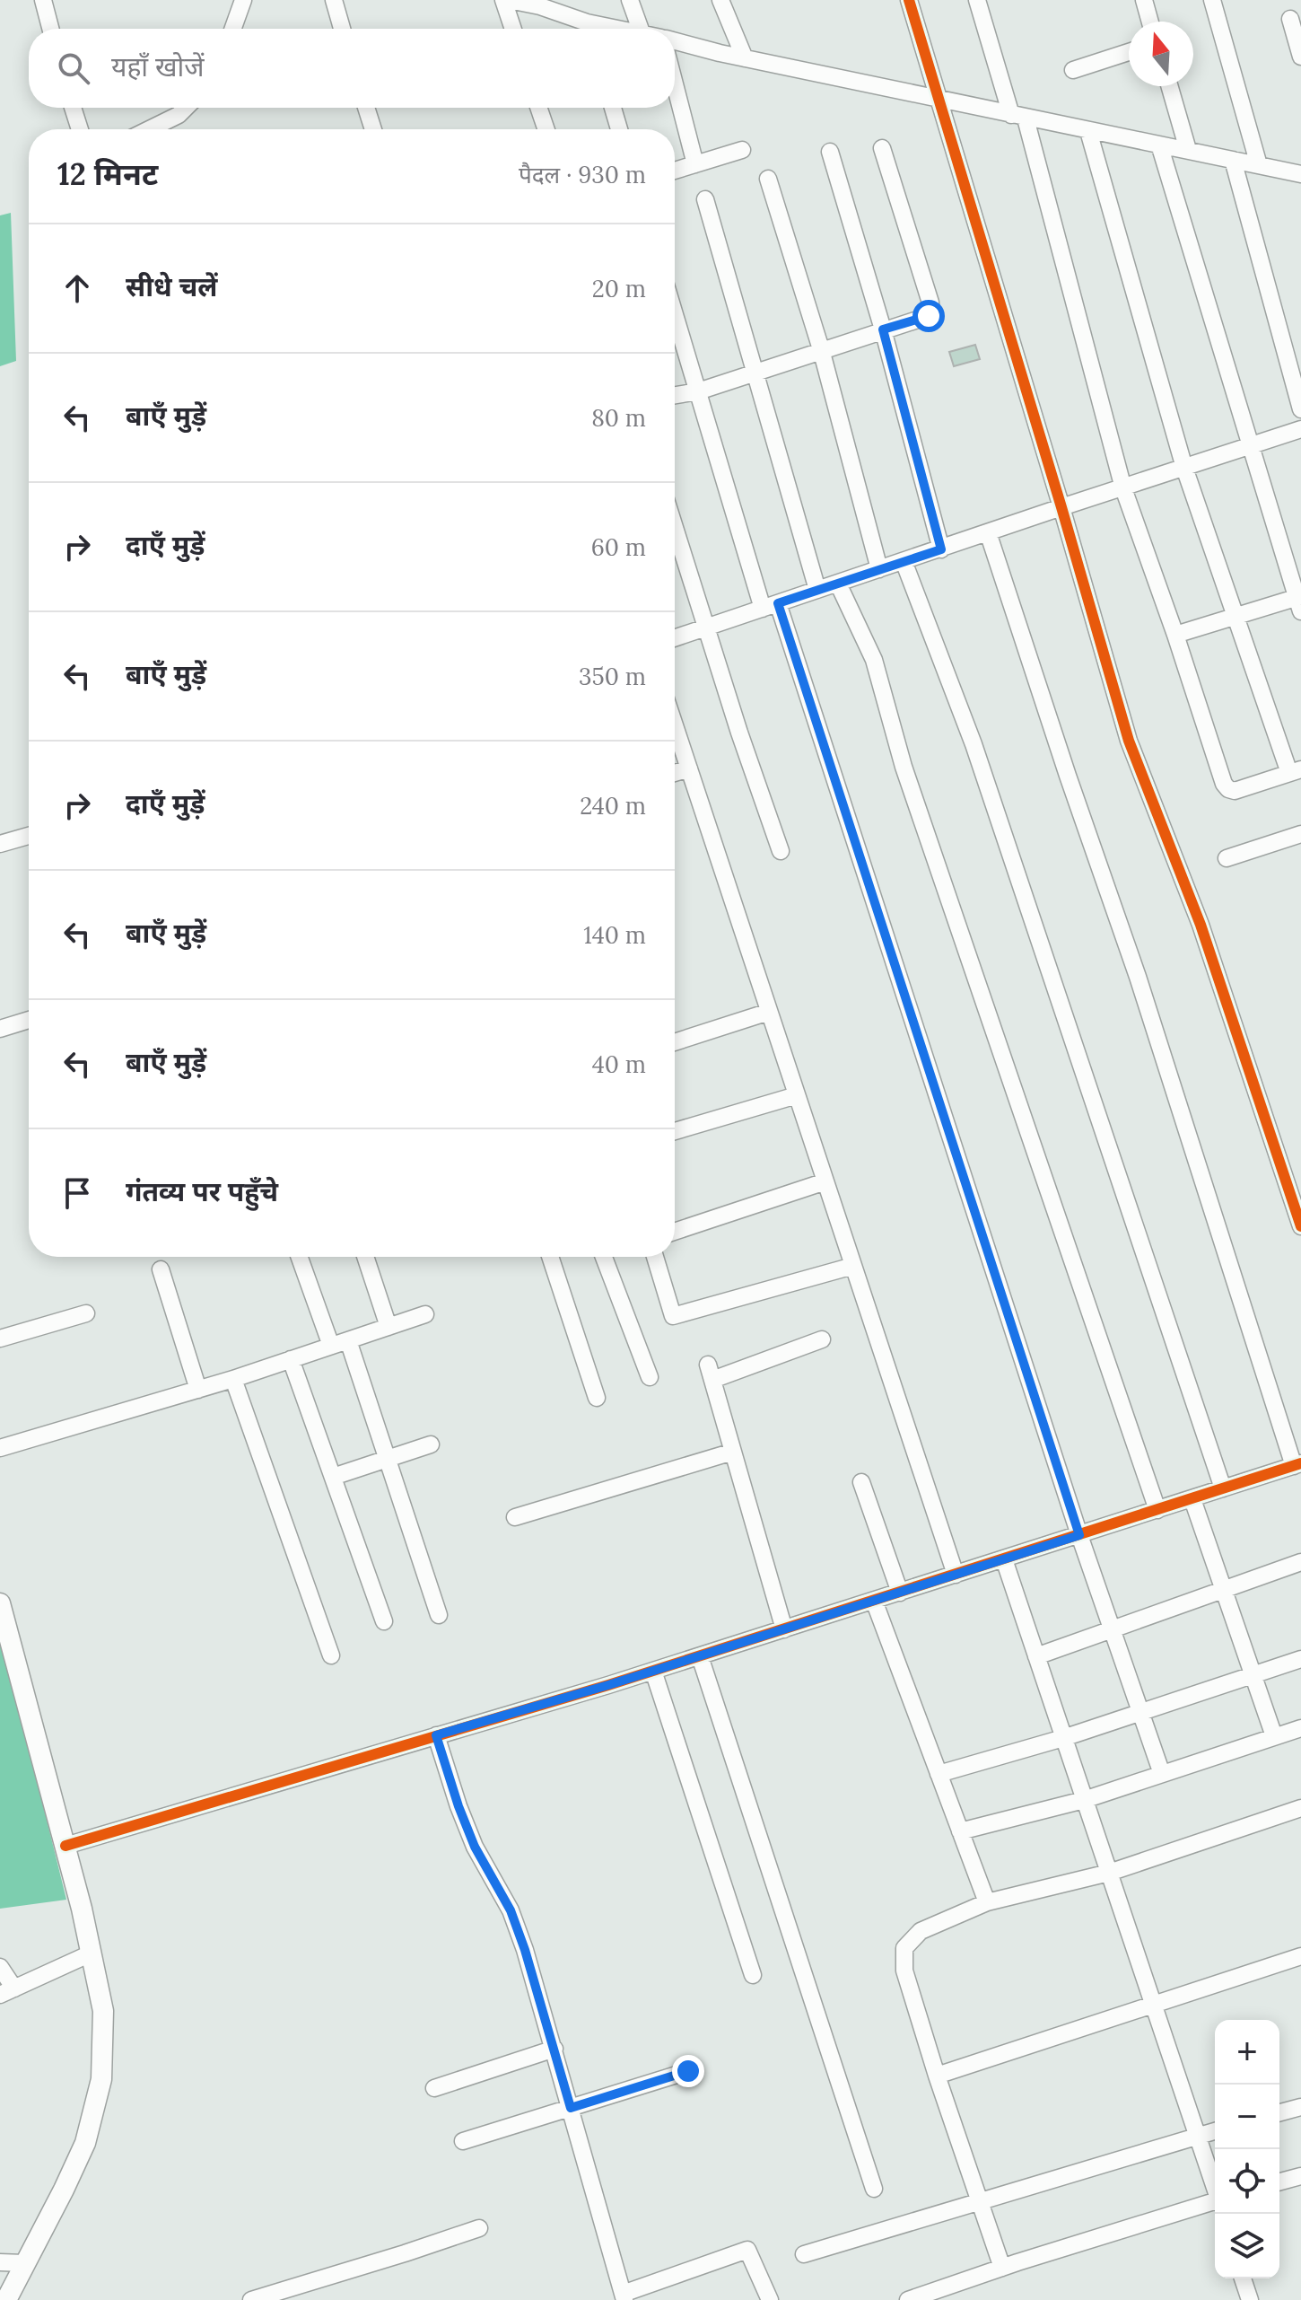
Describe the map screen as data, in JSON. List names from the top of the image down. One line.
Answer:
{"north":"top","page":{"search":"यहाँ खोजें","heading":["12 मिनट","पैदल · 930 m"],"list":[["सीधे चलें","20 m"],["बाएँ मुड़ें","80 m"],["दाएँ मुड़ें","60 m"],["बाएँ मुड़ें","350 m"],["दाएँ मुड़ें","240 m"],["बाएँ मुड़ें","140 m"],["बाएँ मुड़ें","40 m"],"गंतव्य पर पहुँचे"],"map_buttons":["+","−"]}}
